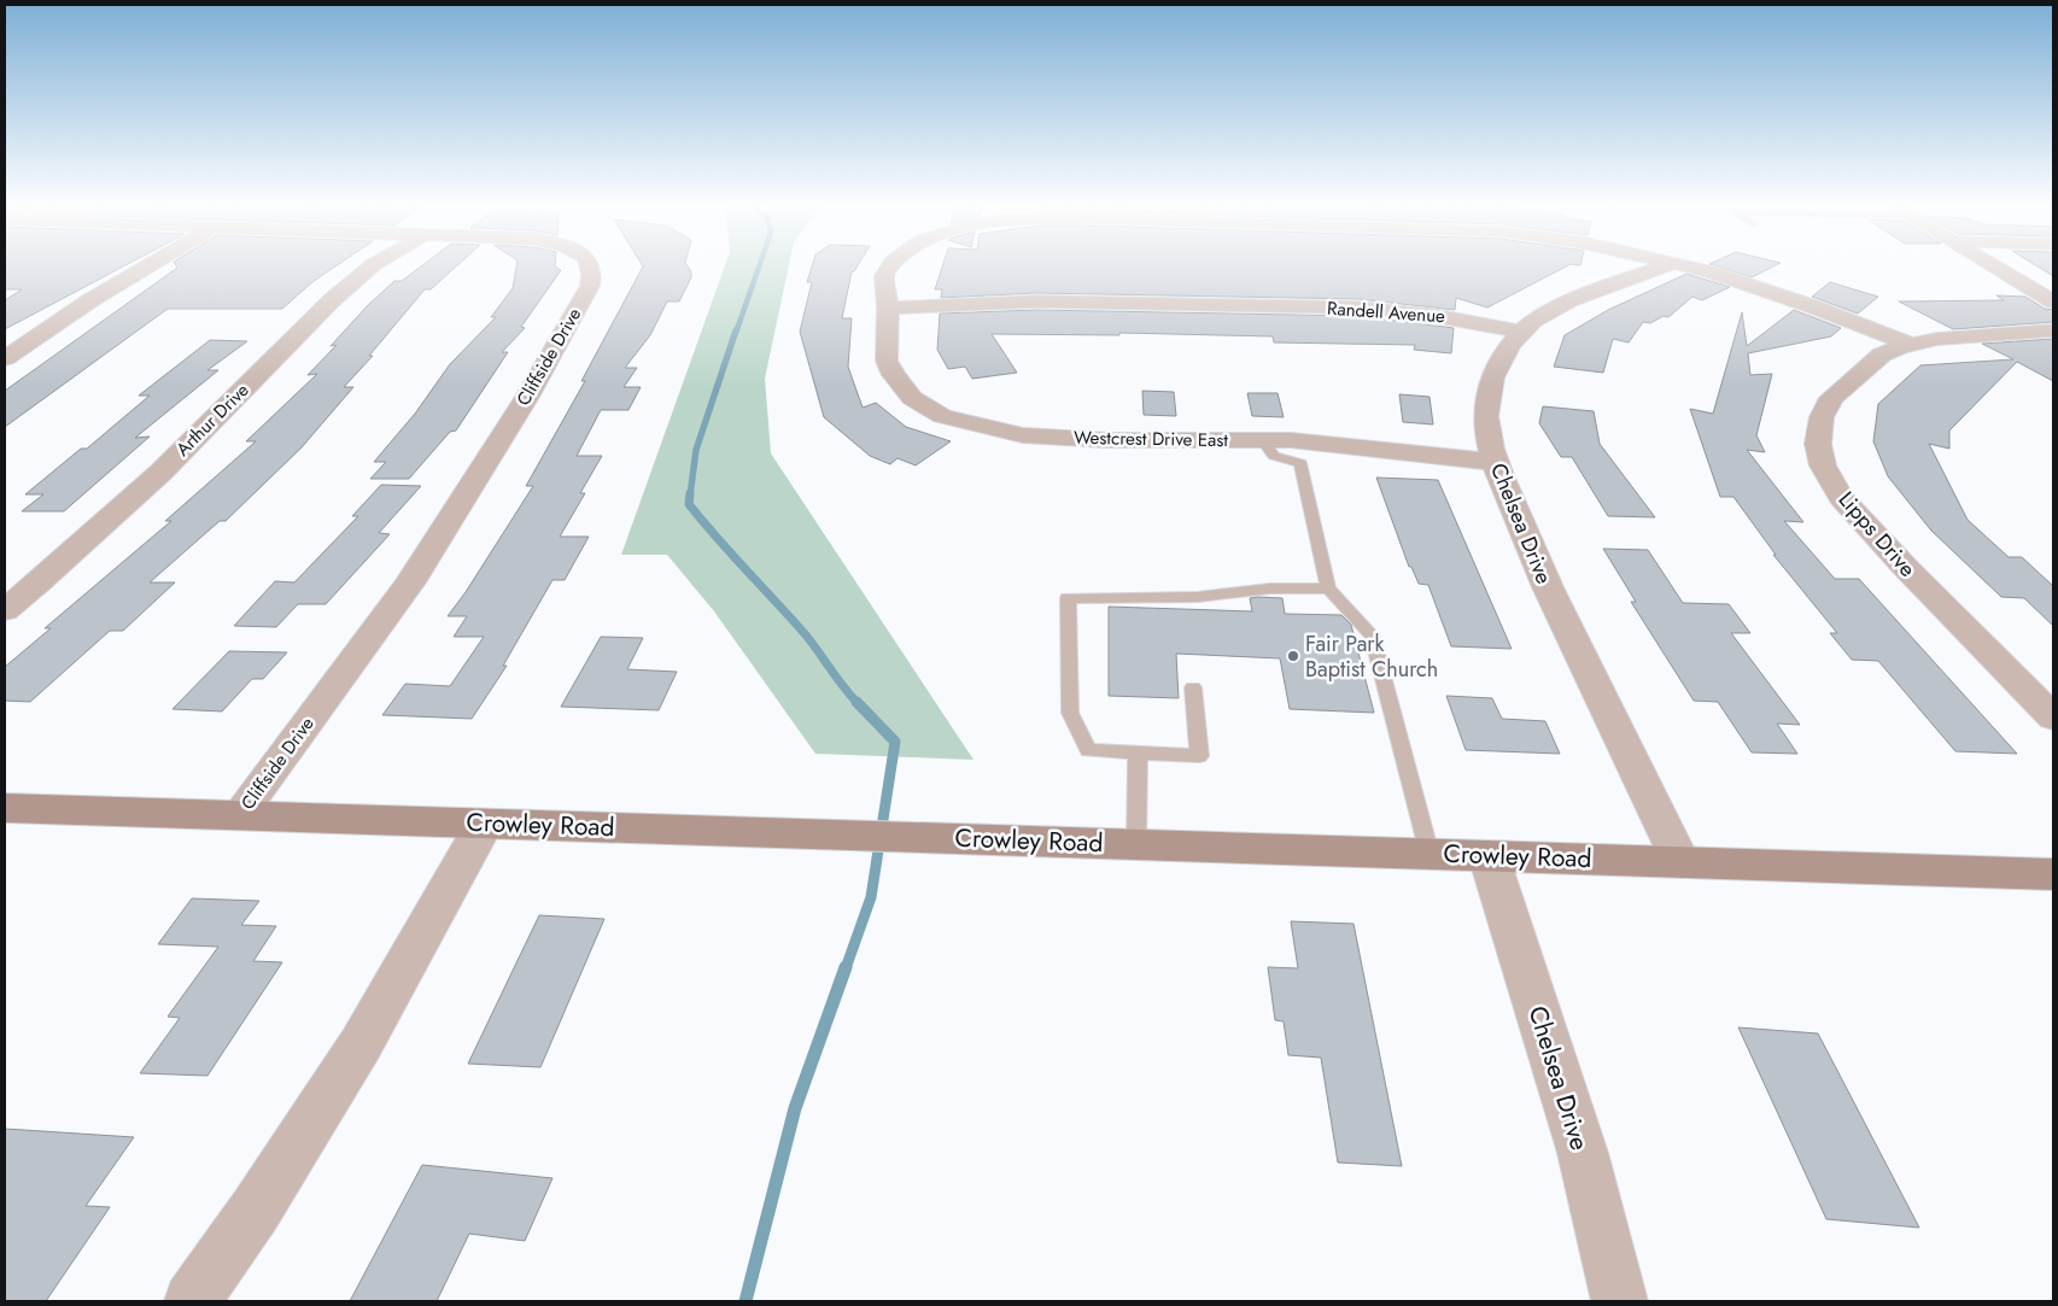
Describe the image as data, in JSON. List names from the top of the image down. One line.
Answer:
{"streets":{"main road":["Crowley Road"],"street":["Randell Avenue","Cliffside Drive","Arthur Drive","Westcrest Drive East","Chelsea Drive","Lipps Drive"]},"crossings":[["Randell Avenue","Westcrest Drive East"],["Randell Avenue","Chelsea Drive"],["Cliffside Drive","Crowley Road"],["Westcrest Drive East","Chelsea Drive"],["Westcrest Drive East","Lipps Drive"],["Chelsea Drive","Crowley Road"]],"places":["Fair Park Baptist Church"]}
